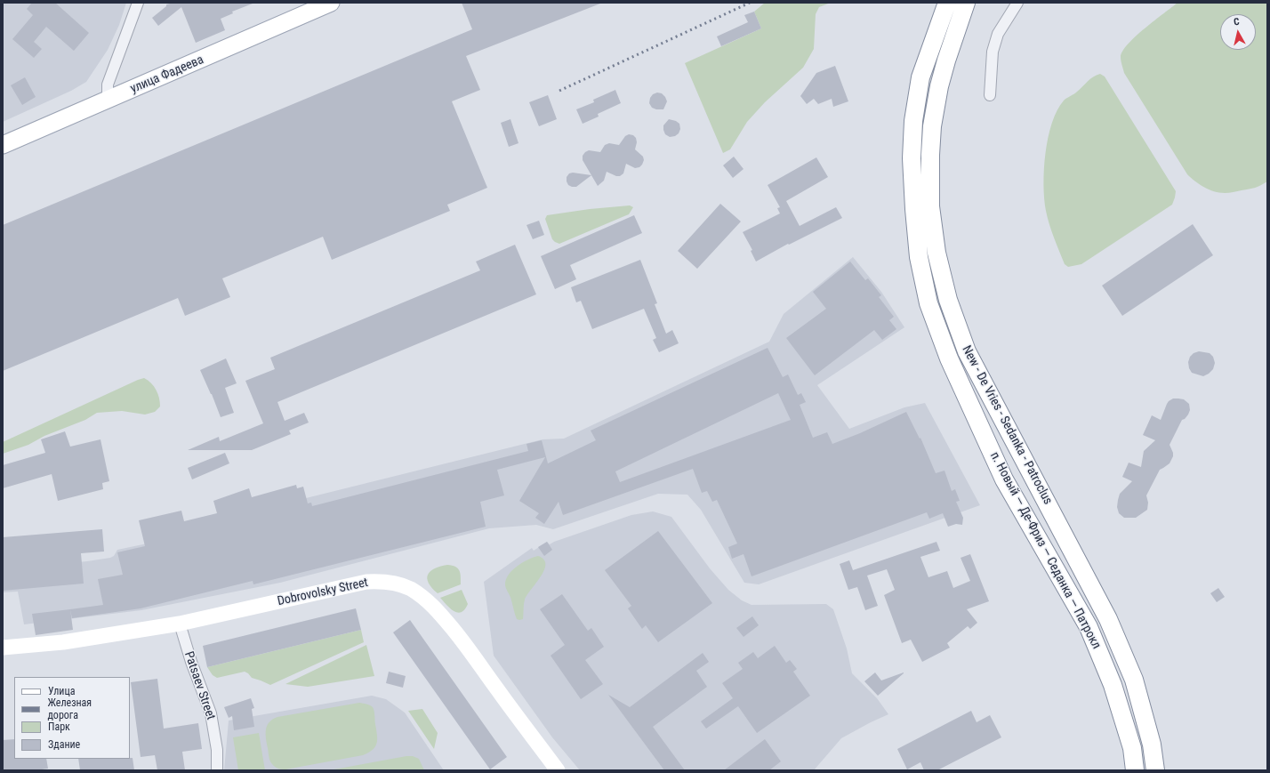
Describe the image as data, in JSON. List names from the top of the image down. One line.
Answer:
{"streets":{"highway":["New - De Vries - Sedanka - Patroclus","п. Новый — Де-Фриз — Седанка — Патрокл"],"main road":["улица Фадеева","Dobrovolsky Street"],"street":["Patsaev Street"]},"crossings":[["Dobrovolsky Street","Patsaev Street"]],"legend":["Улица","Железная дорога","Парк","Здание"],"north":"top"}
